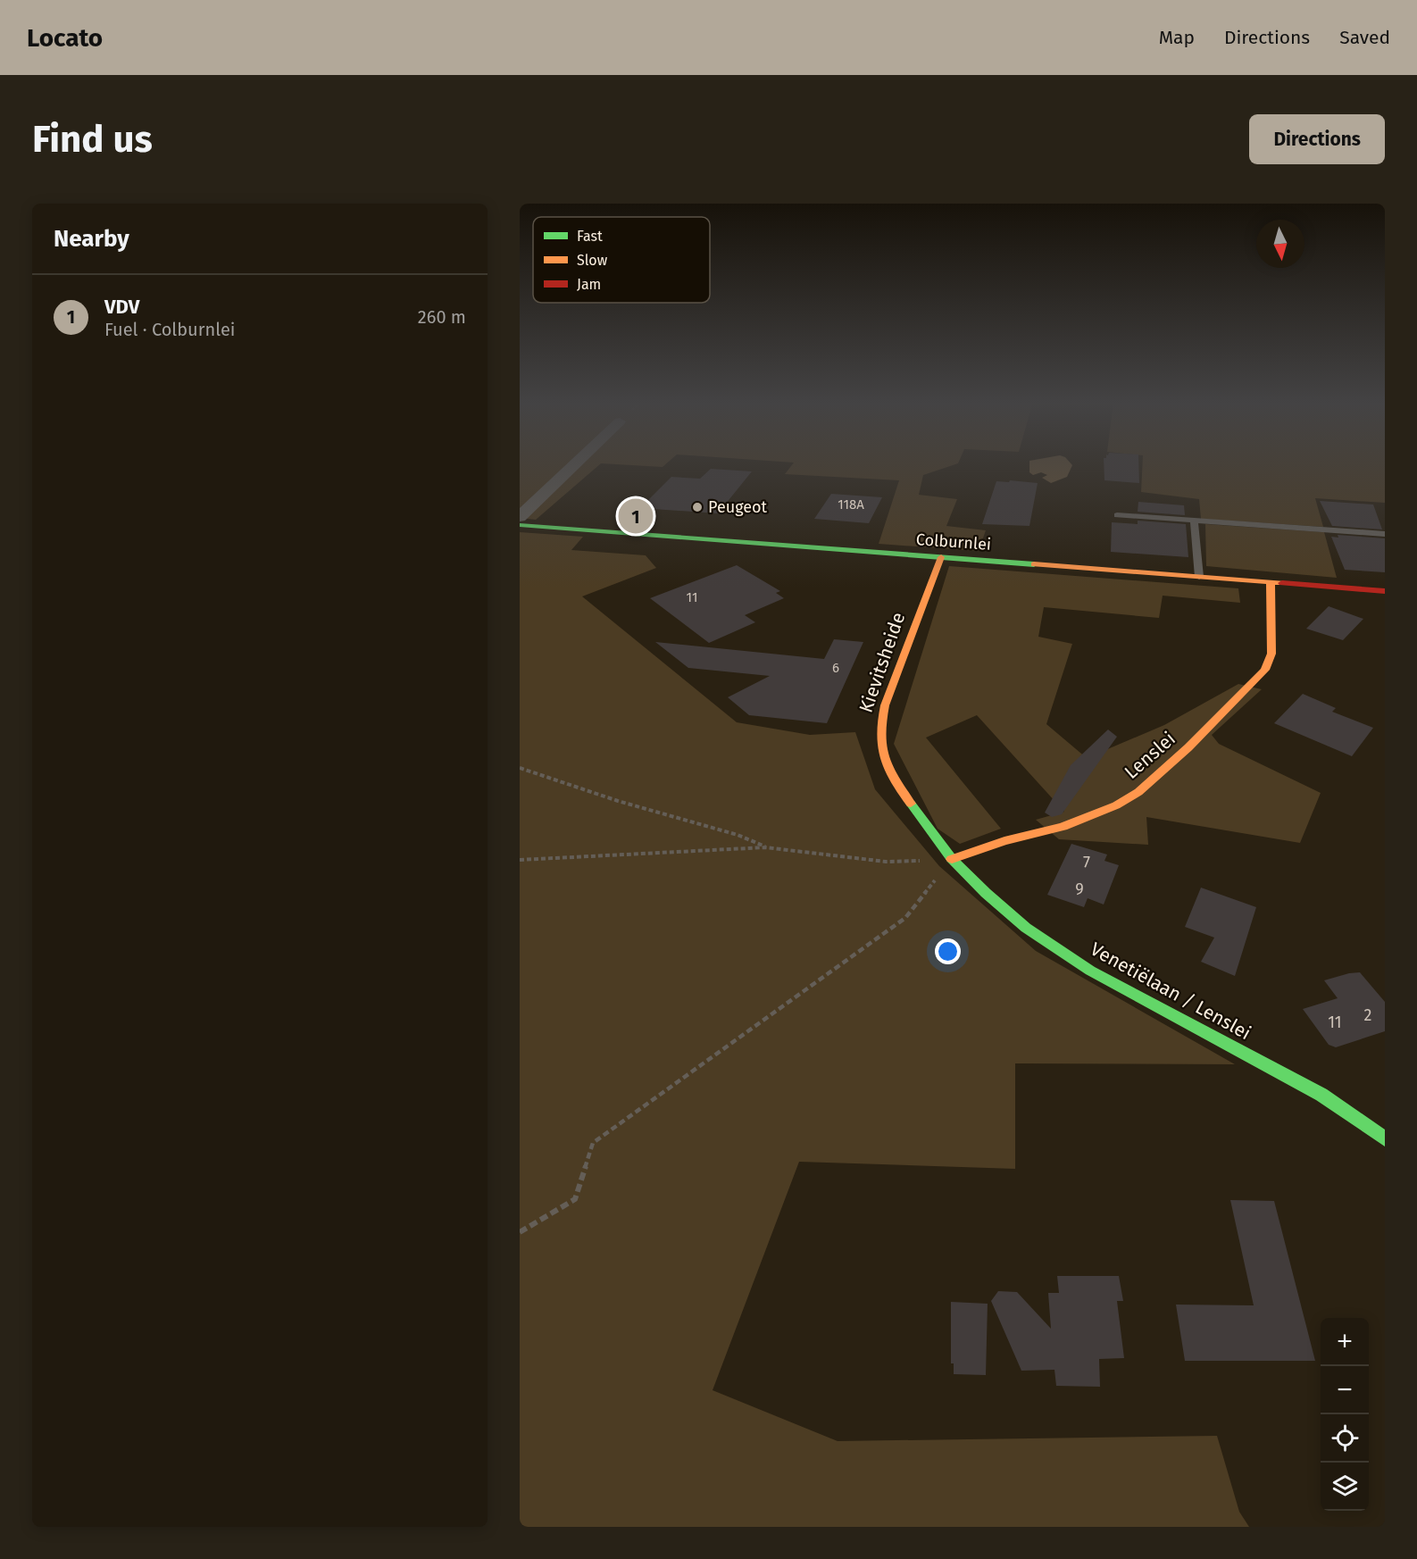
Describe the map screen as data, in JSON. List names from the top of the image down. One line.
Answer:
{"streets":{"street":["Colburnlei","Kievitsheide","Lenslei","Venetiëlaan / Lenslei"]},"crossings":[["Colburnlei","Kievitsheide"],["Colburnlei","Lenslei"],["Kievitsheide","Lenslei"],["Kievitsheide","Venetiëlaan / Lenslei"],["Lenslei","Venetiëlaan / Lenslei"]],"places":["Peugeot"],"house_numbers":["118A","11","6","7","9","2","11"],"legend":["Fast","Slow","Jam"],"north":"bottom","page":{"header":"Locato","nav":["Map","Directions","Saved"],"buttons":"Directions","title":"Find us","heading":"Nearby","list":[{"mark":"1","name":"VDV","note":"Fuel · Colburnlei","value":"260 m"}],"pins":"1","map_buttons":["+","−"]}}
